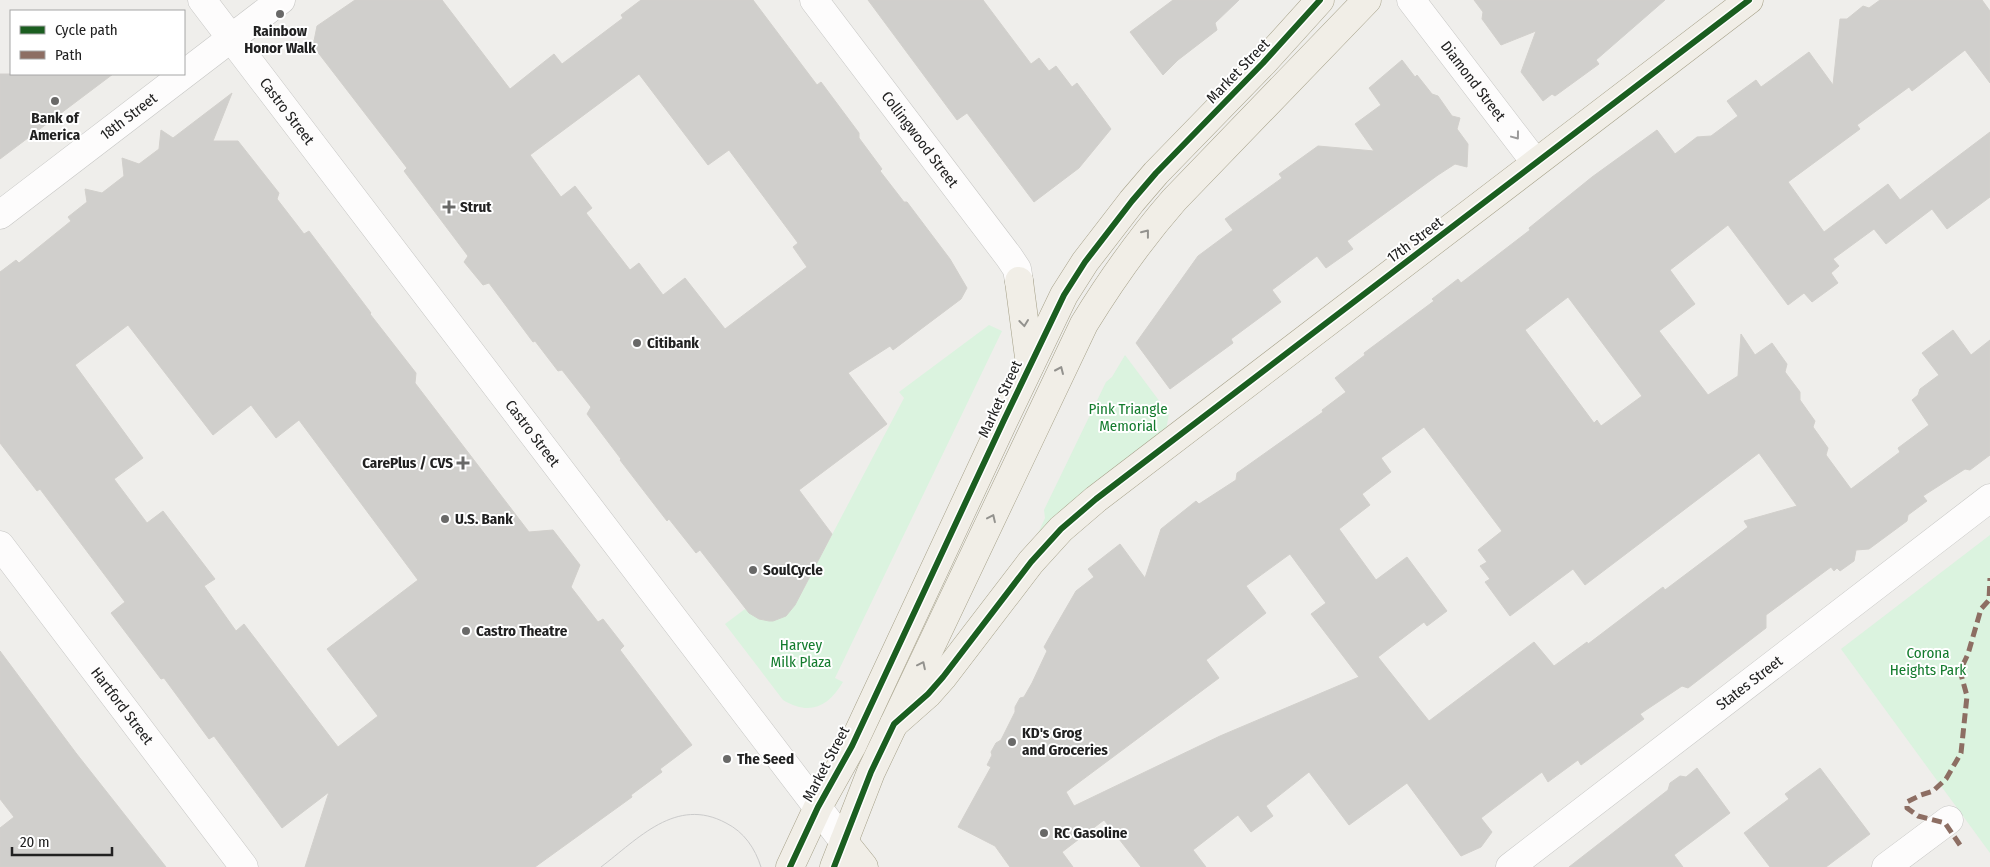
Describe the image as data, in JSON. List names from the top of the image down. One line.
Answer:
{"streets":{"main road":["Market Street","Castro Street","17th Street"],"street":["Diamond Street","18th Street","Collingwood Street","States Street","Hartford Street"]},"crossings":[["Market Street","Castro Street"],["Diamond Street","17th Street"],["Castro Street","18th Street"]],"one_way":["Diamond Street"],"parks":["Pink Triangle Memorial","Harvey Milk Plaza","Corona Heights Park"],"places":{"other":["Rainbow Honor Walk","Bank of America","Citibank","U.S. Bank","SoulCycle","Castro Theatre","KD's Grog and Groceries","The Seed","RC Gasoline"],"health":["Strut","CarePlus / CVS"]},"legend":["Cycle path","Path"],"scale_bar":"20 m"}
